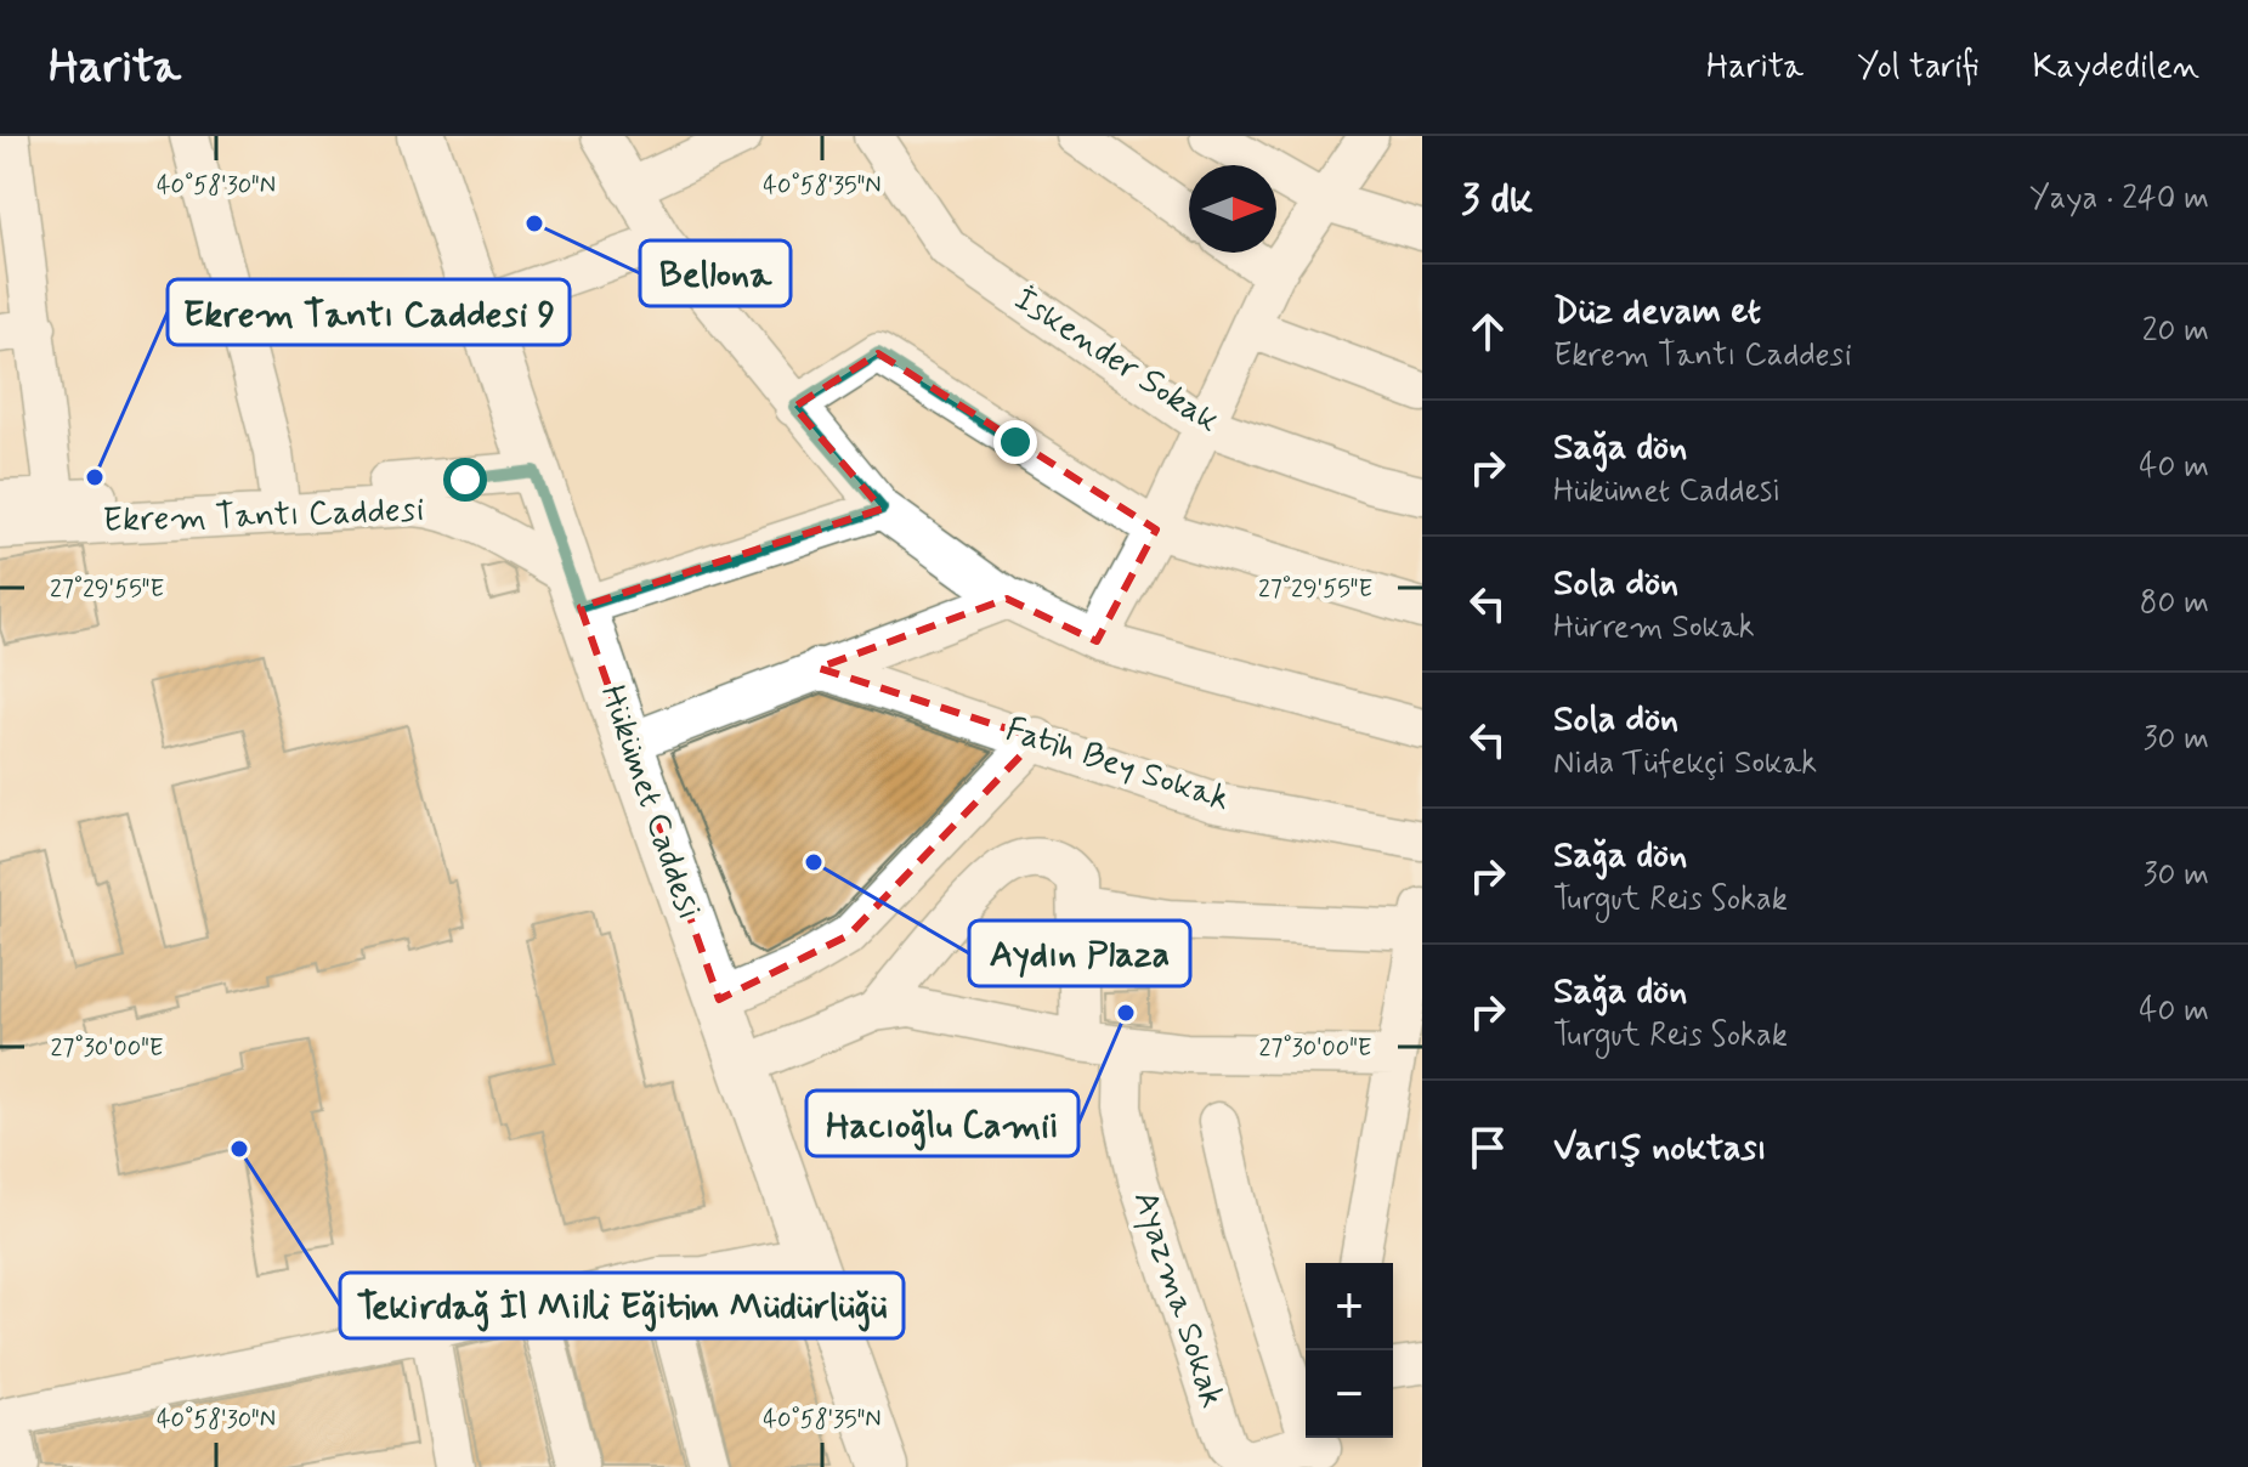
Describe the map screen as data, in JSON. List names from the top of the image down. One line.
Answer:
{"streets":{"main road":["Hükümet Caddesi"],"street":["İskender Sokak","Ekrem Tantı Caddesi","Fatih Bey Sokak","Ayazma Sokak"]},"crossings":[["Ekrem Tantı Caddesi","Hükümet Caddesi"]],"places":["Bellona","Ekrem Tantı Caddesi 9","Aydın Plaza","Hacıoğlu Camii","Tekirdağ İl Milli Eğitim Müdürlüğü"],"north":"right","page":{"header":"Harita","nav":["Harita","Yol tarifi","Kaydedilen"],"heading":["3 dk","Yaya · 240 m"],"list":[["Düz devam et","Ekrem Tantı Caddesi","20 m"],["Sağa dön","Hükümet Caddesi","40 m"],["Sola dön","Hürrem Sokak","80 m"],["Sola dön","Nida Tüfekçi Sokak","30 m"],["Sağa dön","Turgut Reis Sokak","30 m"],["Sağa dön","Turgut Reis Sokak","40 m"],"Varış noktası"],"map_buttons":["+","−"]},"coordinates":["40°58'30\"N","40°58'35\"N","27°29'55\"E","27°30'00\"E"]}
